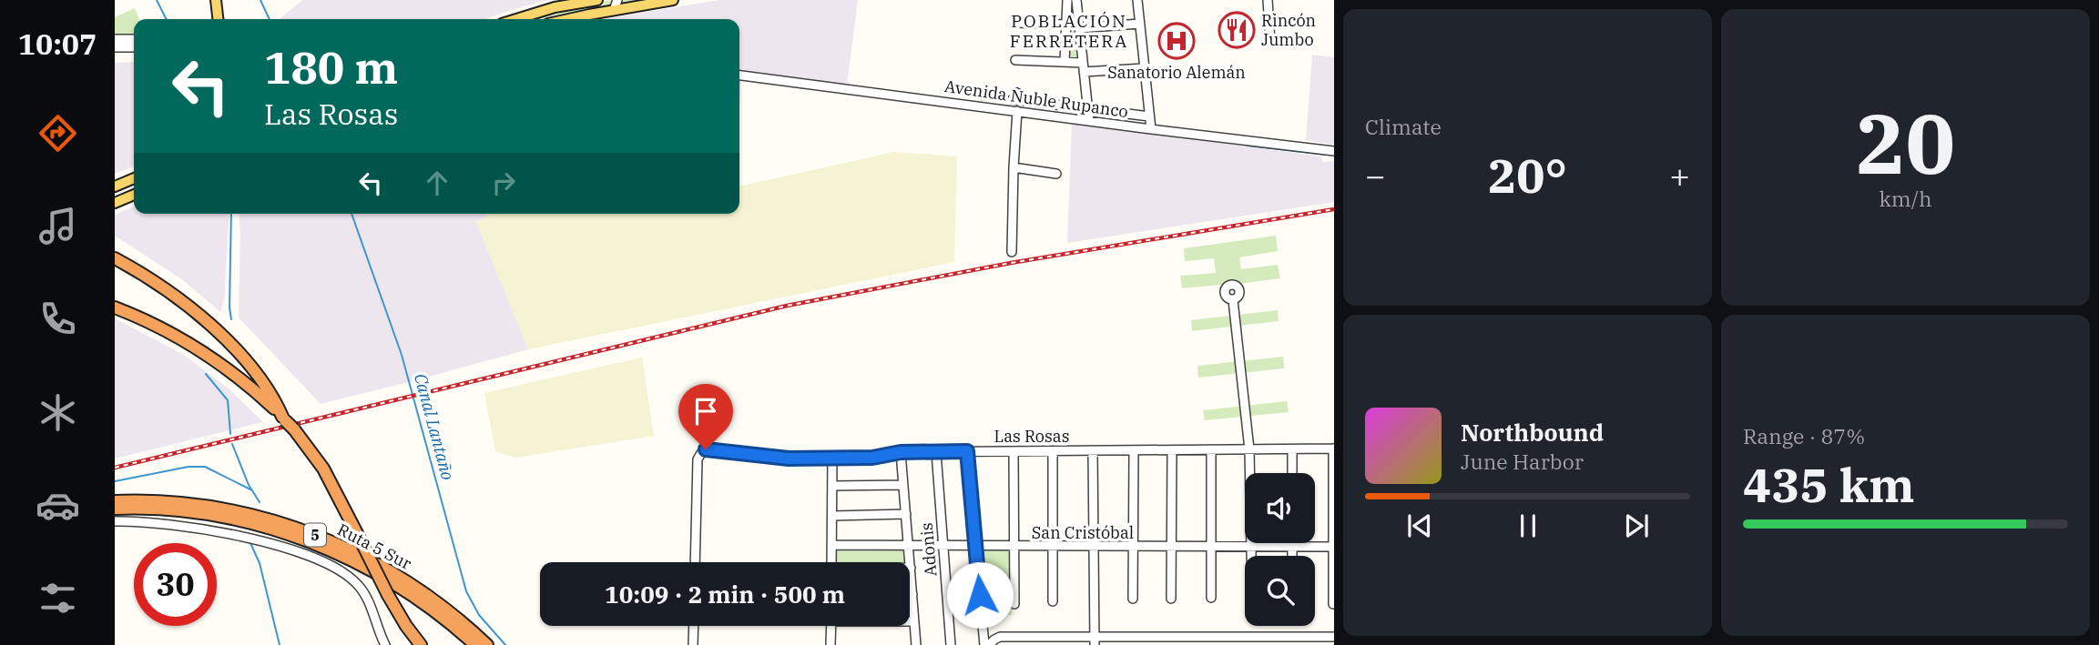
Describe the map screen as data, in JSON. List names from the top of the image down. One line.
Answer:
{"streets":{"highway":["5","Ruta 5 Sur"],"street":["Avenida Ñuble Rupanco","Las Rosas","San Cristóbal","Adonis"]},"crossings":[["Las Rosas","Adonis"],["San Cristóbal","Adonis"]],"districts":["POBLACIÓN FERRETERA"],"water":["Canal Lantaño"],"places":{"restaurant":["Rincón Jumbo"],"hospital":["Sanatorio Alemán"]},"page":{"tabs":"10:07","tile":["Climate",["20","km/h"],["Range · 87%","435 km"]],"turn":["180 m","Las Rosas"],"heat":["−","20°","+"],"song":["Northbound","June Harbor"],"limit":"30","trip":"10:09 · 2 min · 500 m"}}
